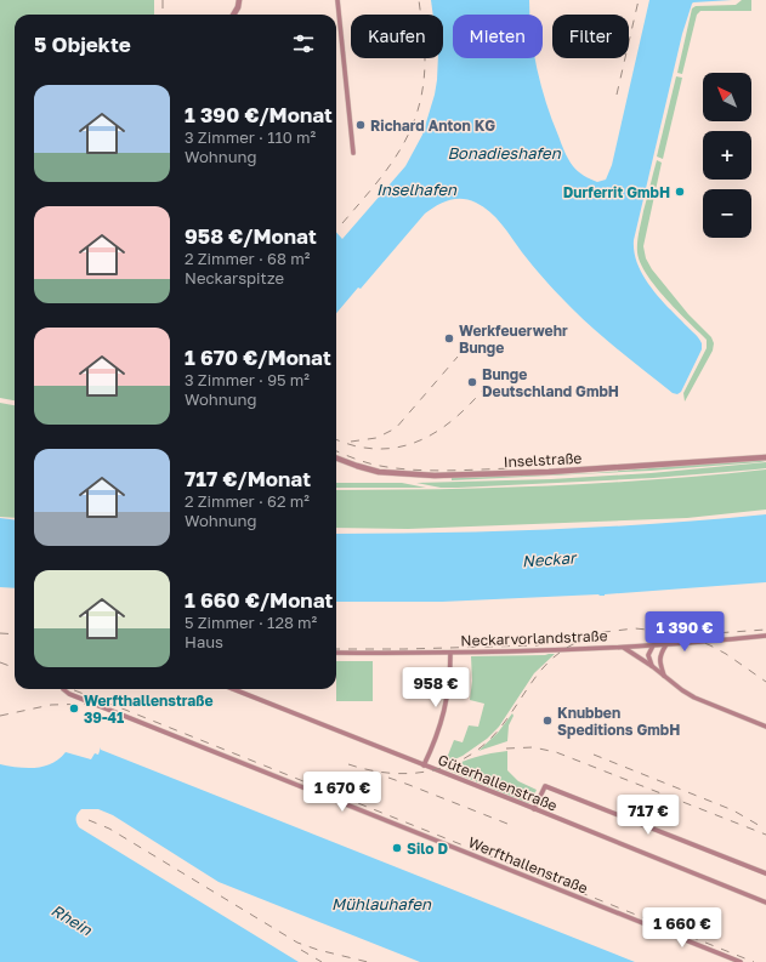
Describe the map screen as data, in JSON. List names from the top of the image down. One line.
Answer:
{"streets":{"street":["Inselstraße","Neckarvorlandstraße","Güterhallenstraße","Werfthallenstraße"]},"water":["Bonadieshafen","Inselhafen","Neckar","Mühlauhafen","Rhein"],"places":["Richard Anton KG","Durferrit GmbH","Werkfeuerwehr Bunge","Bunge Deutschland GmbH","Werfthallenstraße 39-41","Knubben Speditions GmbH","Silo D"],"north":"top left","page":{"chip":["Kaufen","Mieten","Filter"],"heading":"5 Objekte","map_buttons":["+","−"],"list":[{"name":"1 390 €/Monat","note":"3 Zimmer · 110 m² · Wohnung"},{"name":"958 €/Monat","note":"2 Zimmer · 68 m² · Neckarspitze"},{"name":"1 670 €/Monat","note":"3 Zimmer · 95 m² · Wohnung"},{"name":"717 €/Monat","note":"2 Zimmer · 62 m² · Wohnung"},{"name":"1 660 €/Monat","note":"5 Zimmer · 128 m² · Haus"}],"price":["1 390 €","958 €","1 670 €","717 €","1 660 €"]}}
